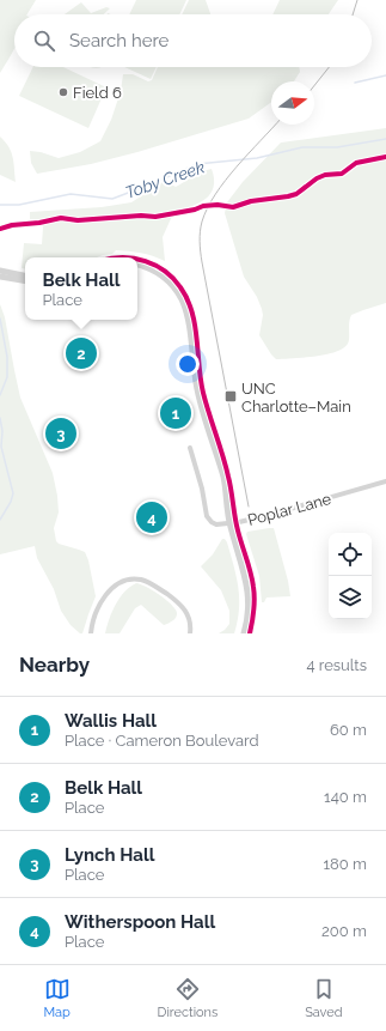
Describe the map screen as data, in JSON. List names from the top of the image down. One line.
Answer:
{"streets":{"street":["Poplar Lane"]},"water":["Toby Creek"],"places":{"other":["Field 6"],"transit":["UNC Charlotte–Main"]},"north":"right","page":{"search":"Search here","popup":["Belk Hall","Place"],"pins":["2","1","3","4"],"heading":["Nearby","4 results"],"list":[{"mark":"1","name":"Wallis Hall","note":"Place · Cameron Boulevard","value":"60 m"},{"mark":"2","name":"Belk Hall","note":"Place","value":"140 m"},{"mark":"3","name":"Lynch Hall","note":"Place","value":"180 m"},{"mark":"4","name":"Witherspoon Hall","note":"Place","value":"200 m"}],"nav":["Map","Directions","Saved"]}}
